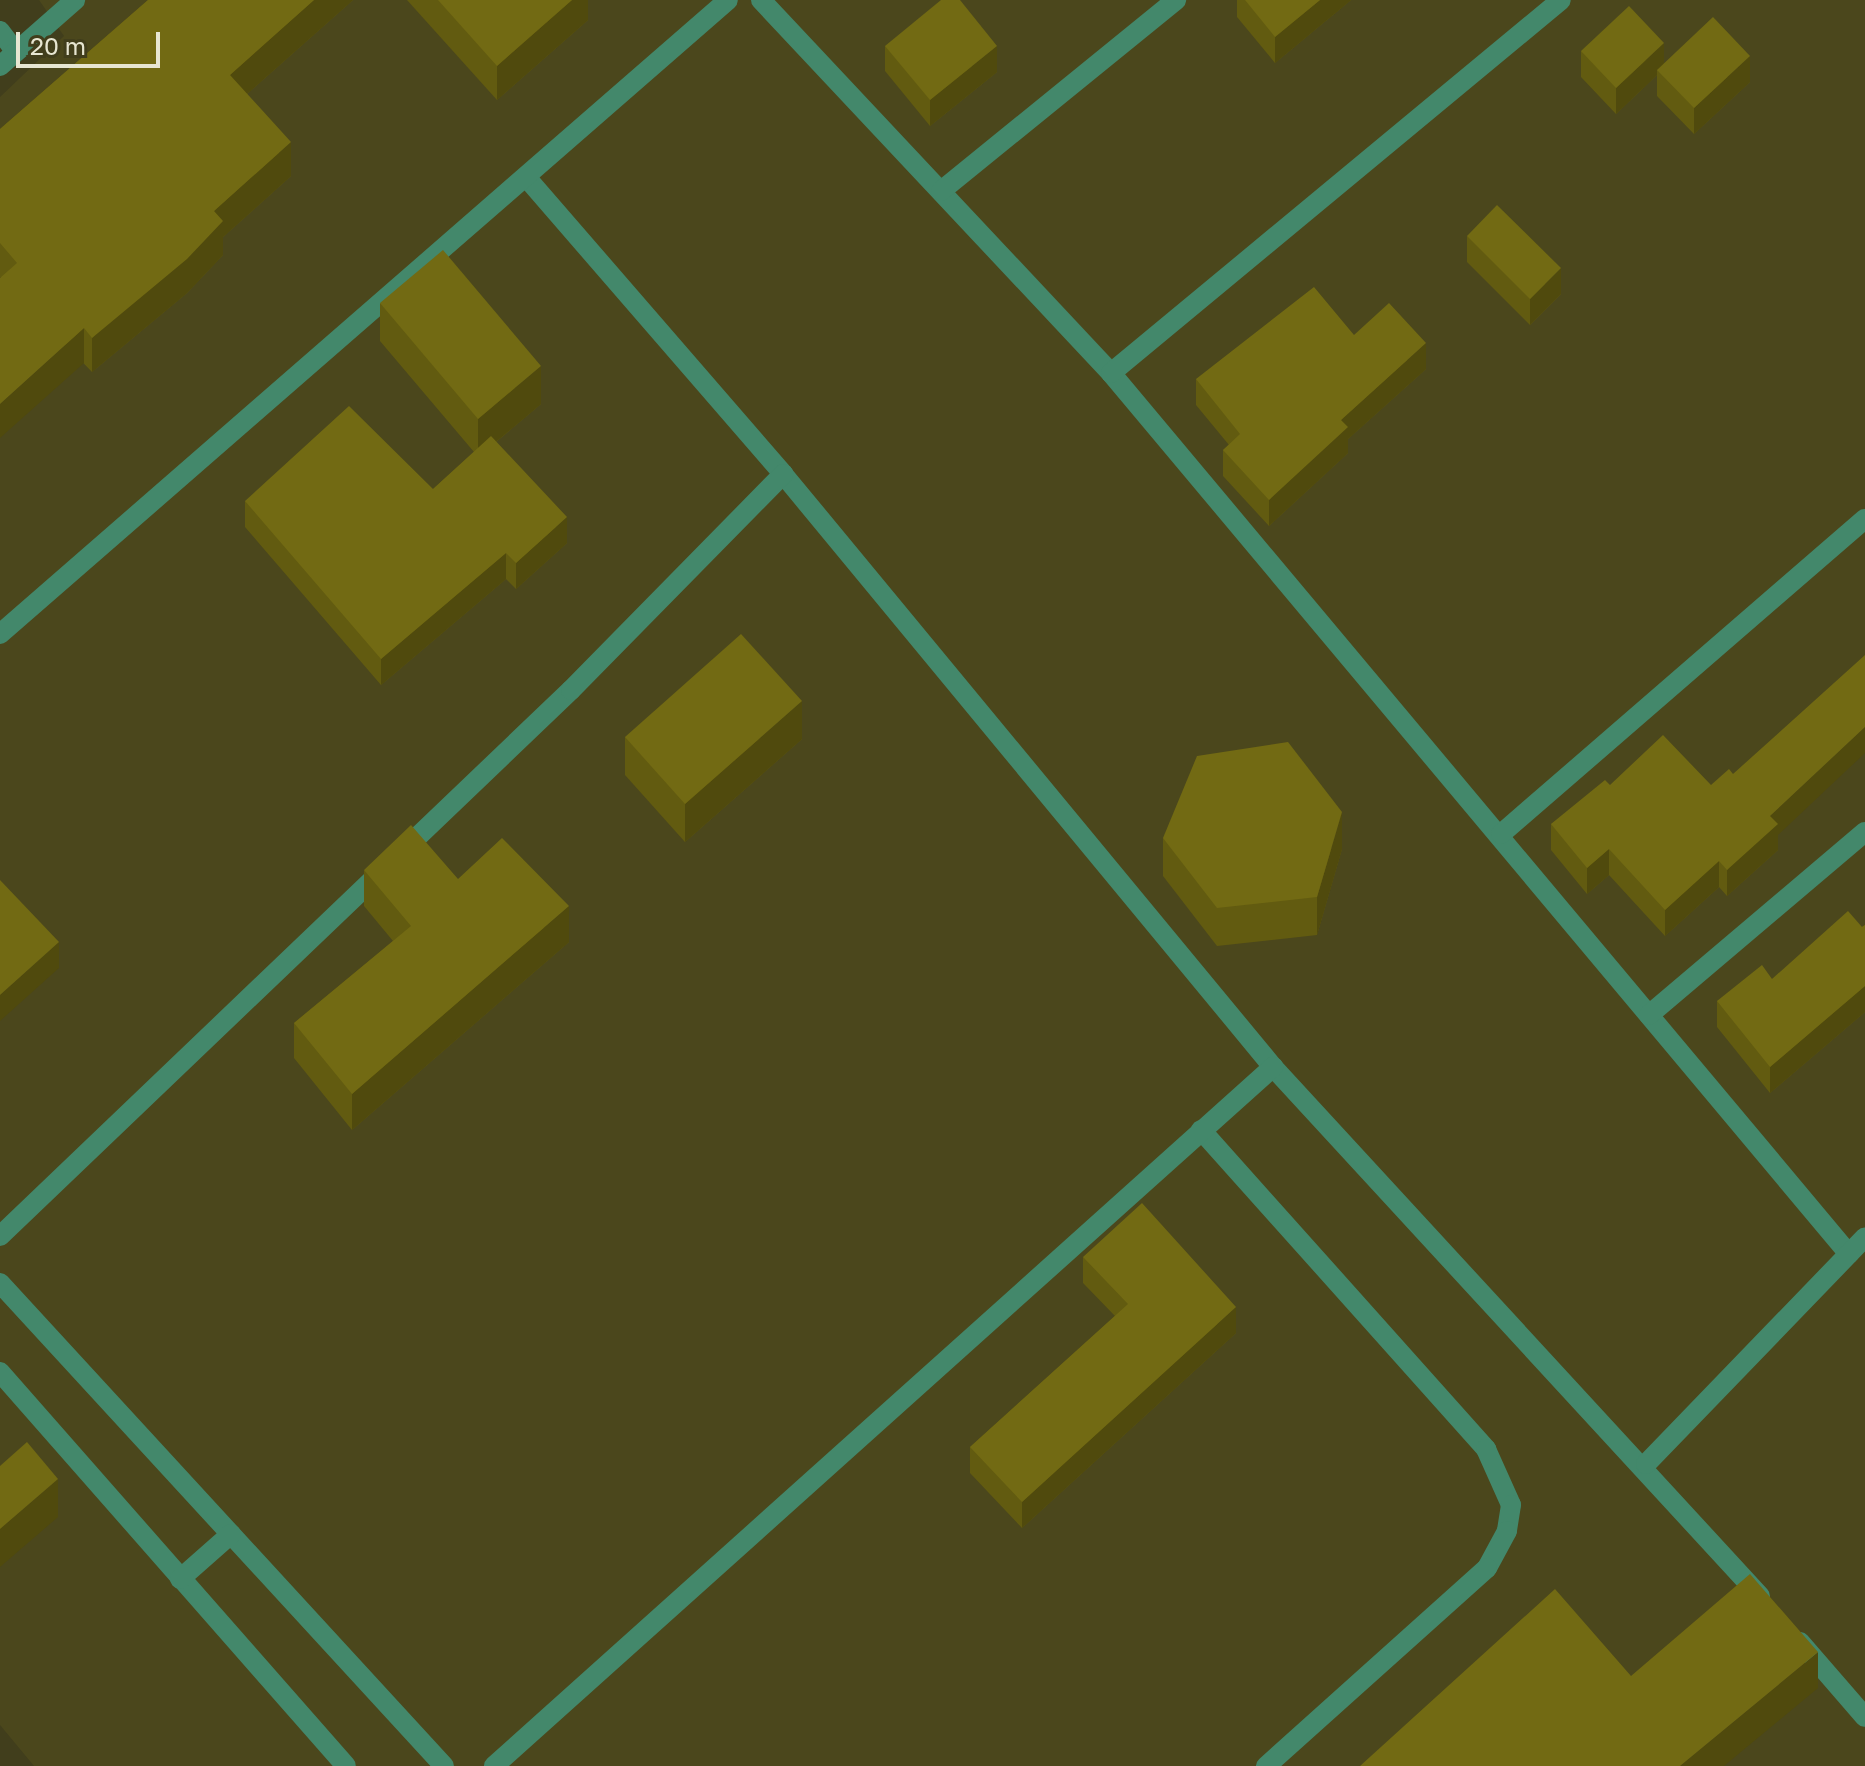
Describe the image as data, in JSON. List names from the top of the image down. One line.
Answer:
{"scale_bar":"20 m"}
